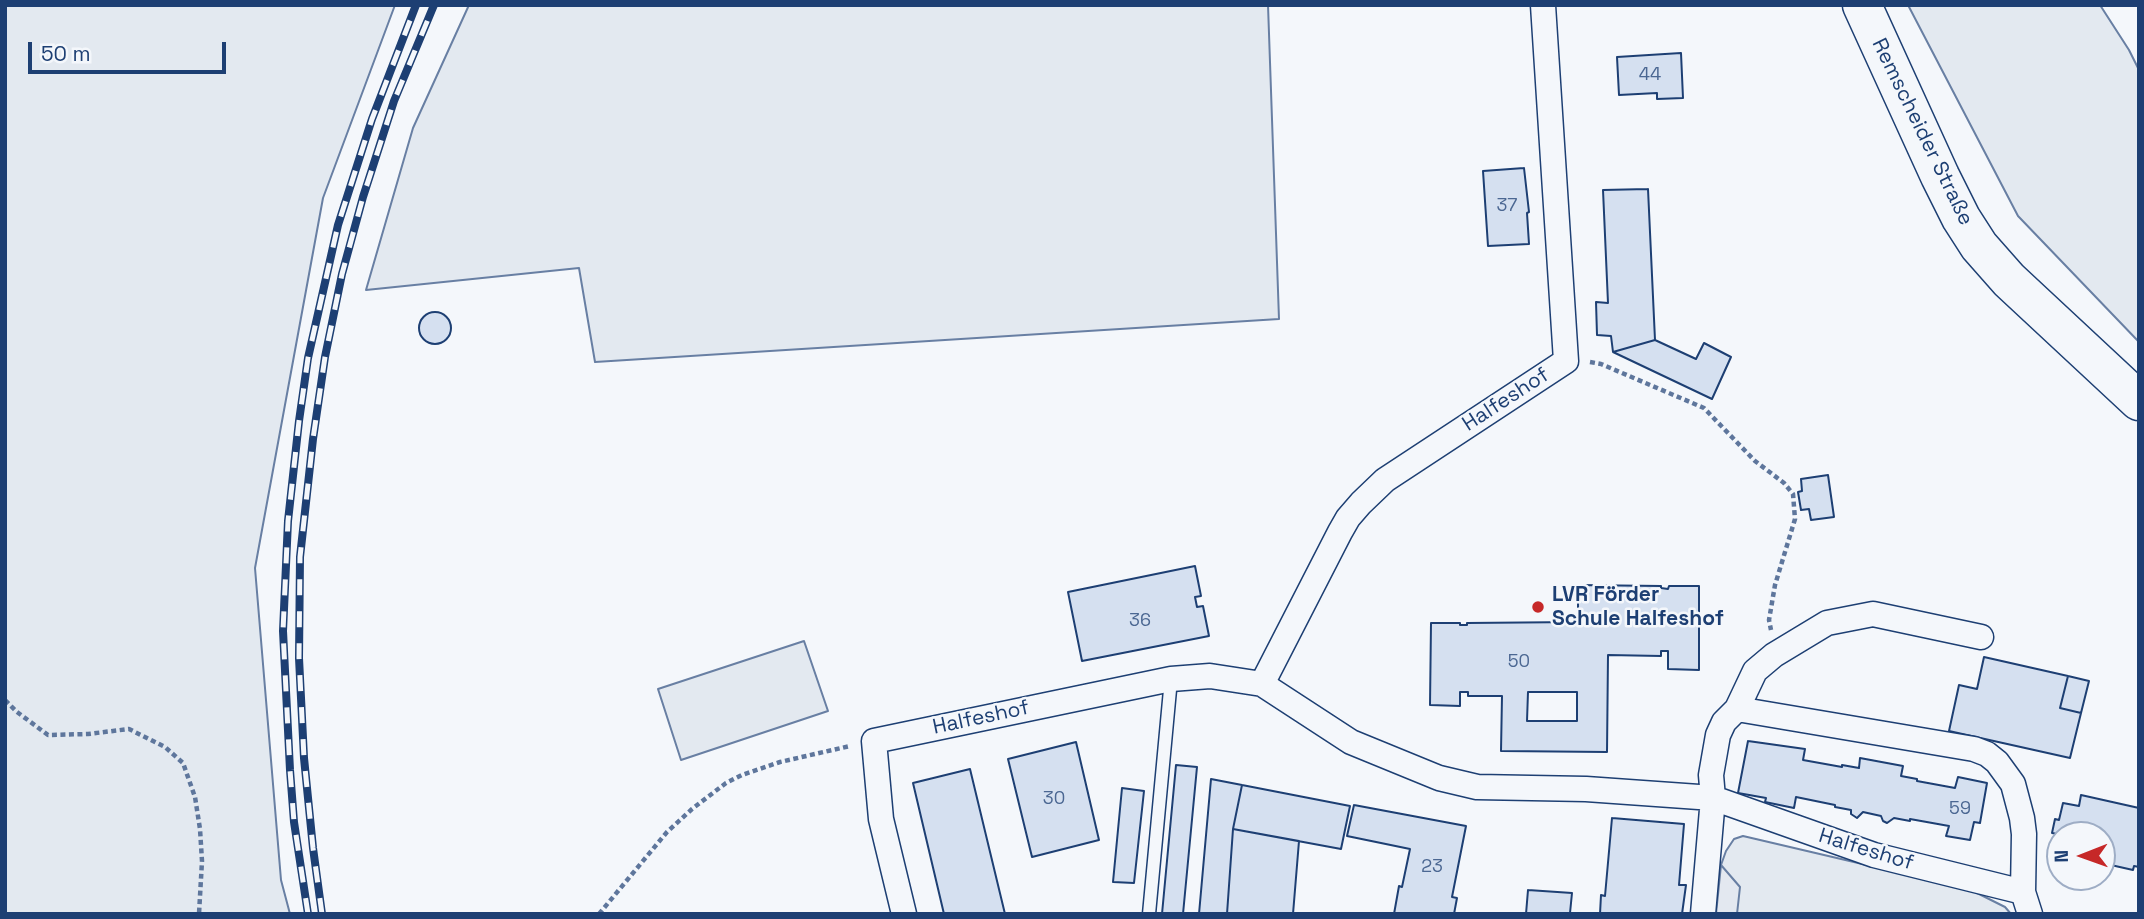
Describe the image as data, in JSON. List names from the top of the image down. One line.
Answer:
{"streets":{"main road":["Remscheider Straße"],"street":["Halfeshof"]},"places":["LVR Förder Schule Halfeshof"],"house_numbers":["44","37","36","50","30","59","23"],"scale_bar":"50 m","north":"left"}
